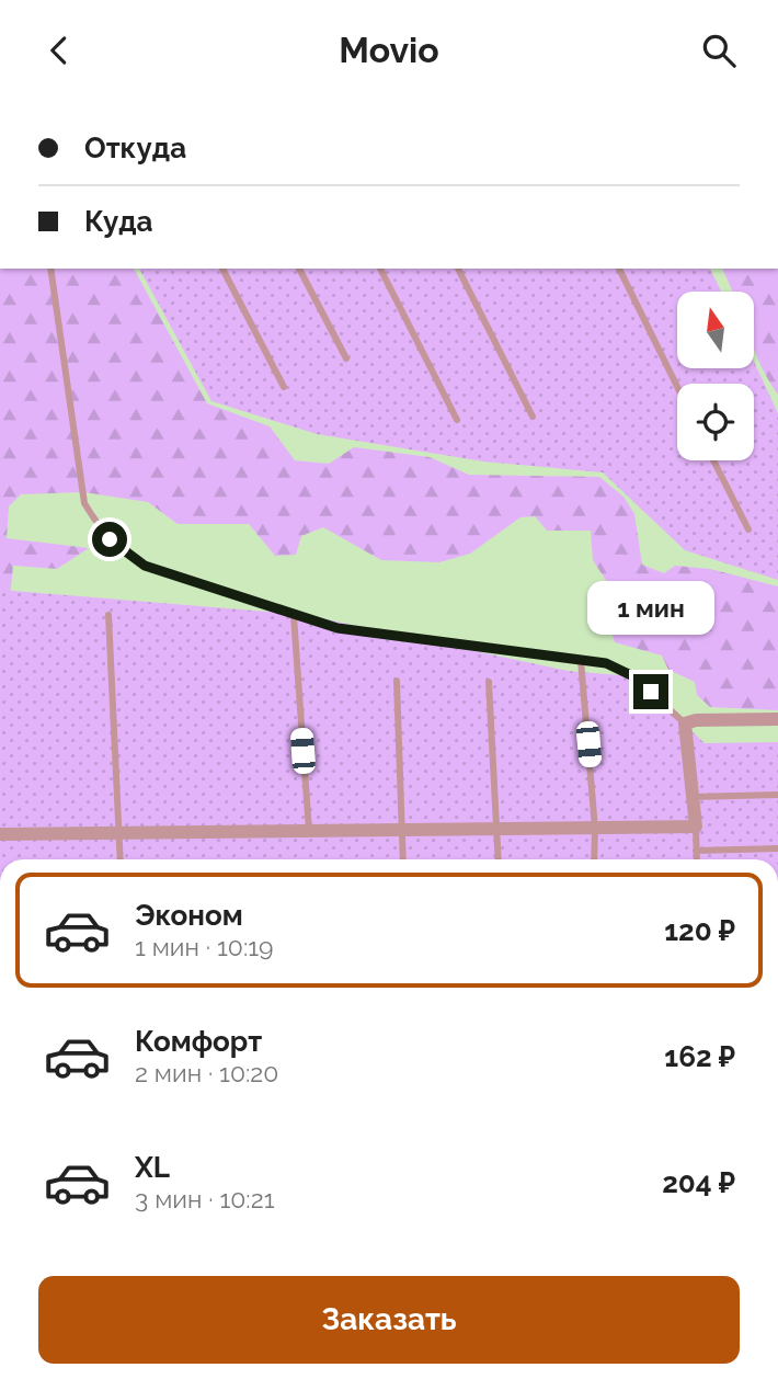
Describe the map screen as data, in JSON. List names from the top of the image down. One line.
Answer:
{"north":"top","page":{"header":"Movio","banner":["Откуда","Куда"],"bubble":"1 мин","list":[{"name":"Эконом","note":"1 мин · 10:19","value":"120 ₽"},{"name":"Комфорт","note":"2 мин · 10:20","value":"162 ₽"},{"name":"XL","note":"3 мин · 10:21","value":"204 ₽"}],"buttons":"Заказать"}}
